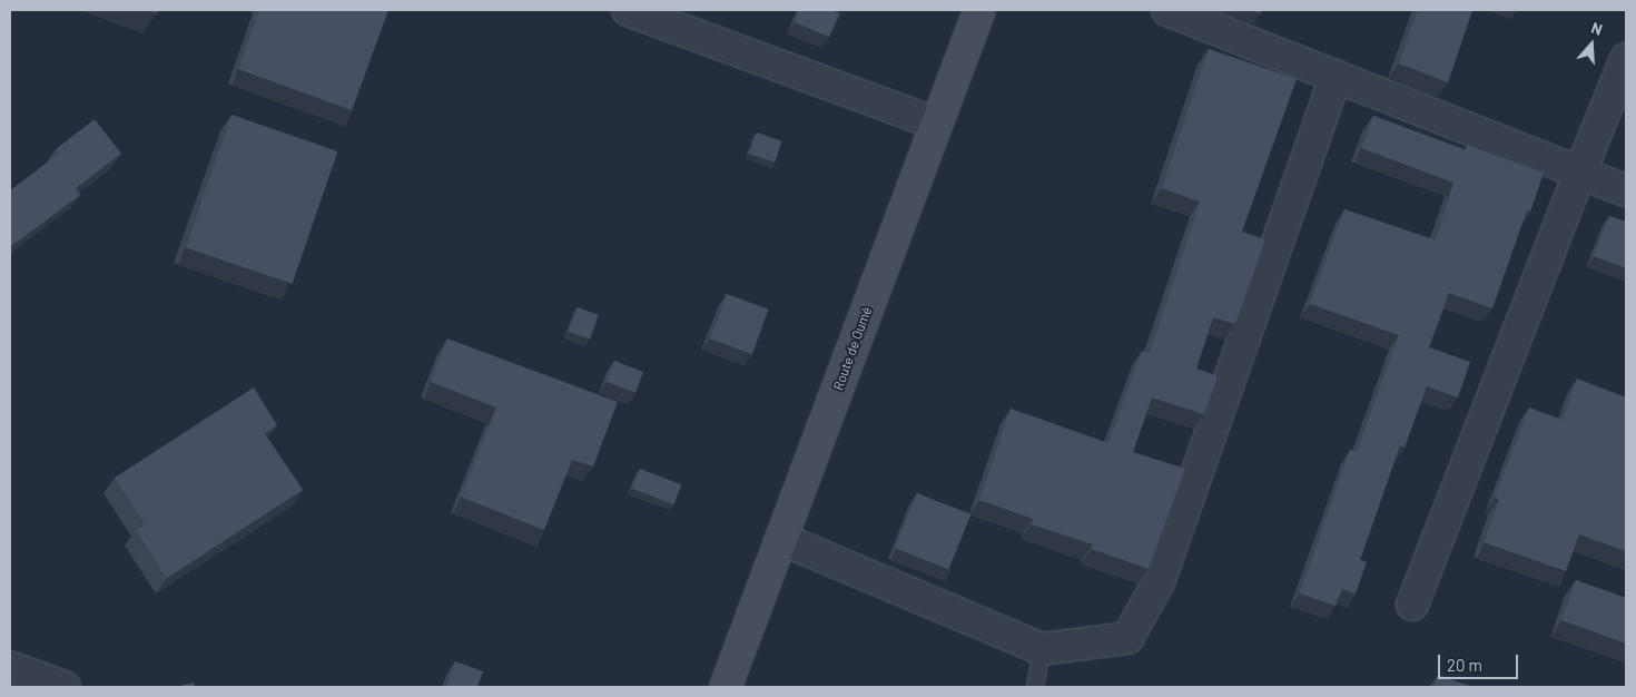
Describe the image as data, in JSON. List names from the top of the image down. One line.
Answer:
{"streets":{"street":["Route de Oumé"]},"scale_bar":"20 m","north":"top"}
